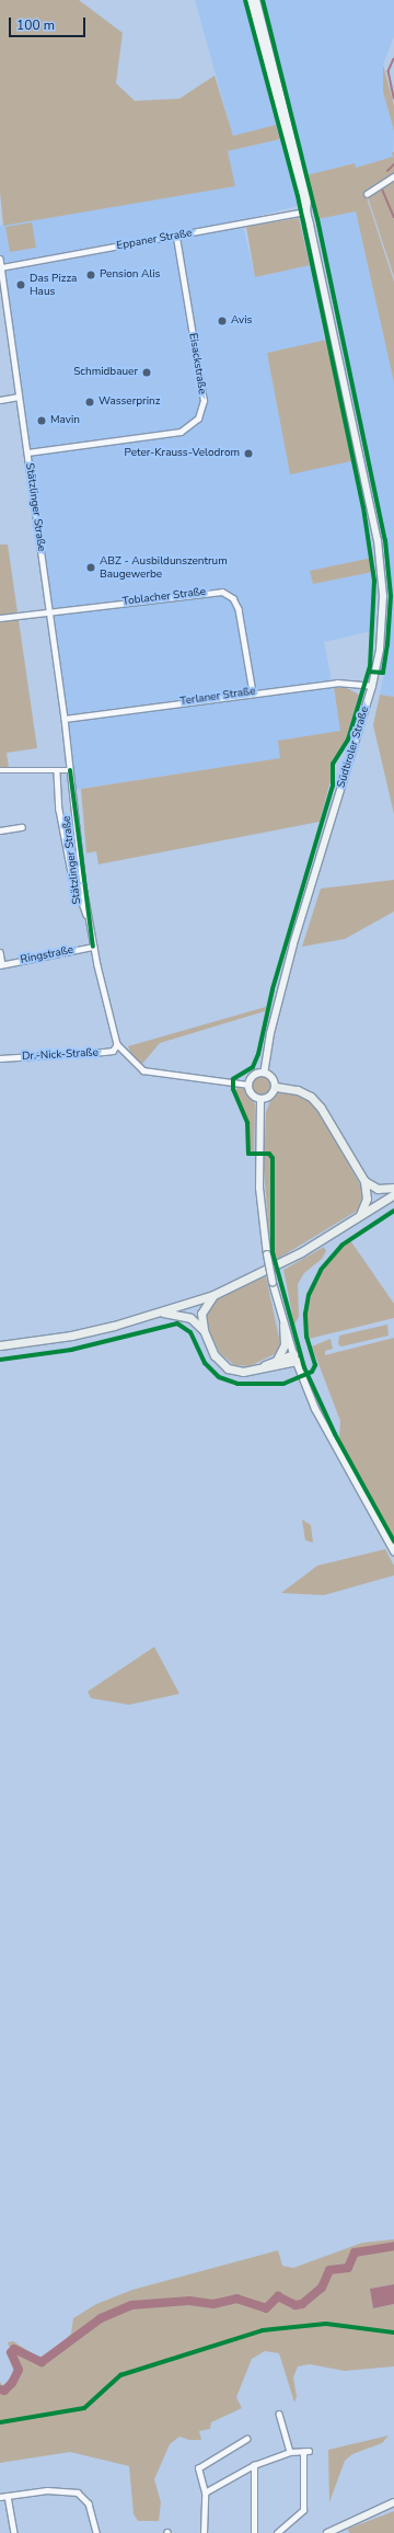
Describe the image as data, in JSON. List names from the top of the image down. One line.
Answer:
{"streets":{"main road":["Südtiroler Straße"],"street":["Eppaner Straße","Eisackstraße","Stätzlinger Straße","Toblacher Straße","Terlaner Straße","Ringstraße","Dr.-Nick-Straße"]},"crossings":[["Eppaner Straße","Eisackstraße"],["Eppaner Straße","Stätzlinger Straße"],["Eppaner Straße","Südtiroler Straße"],["Eisackstraße","Stätzlinger Straße"],["Stätzlinger Straße","Toblacher Straße"],["Stätzlinger Straße","Terlaner Straße"],["Stätzlinger Straße","Südtiroler Straße"],["Stätzlinger Straße","Ringstraße"],["Stätzlinger Straße","Dr.-Nick-Straße"],["Toblacher Straße","Terlaner Straße"],["Terlaner Straße","Südtiroler Straße"]],"places":["Pension Alis","Das Pizza Haus","Avis","Schmidbauer","Wasserprinz","Mavin","Peter-Krauss-Velodrom","ABZ - Ausbildunszentrum Baugewerbe"],"scale_bar":"100 m"}
